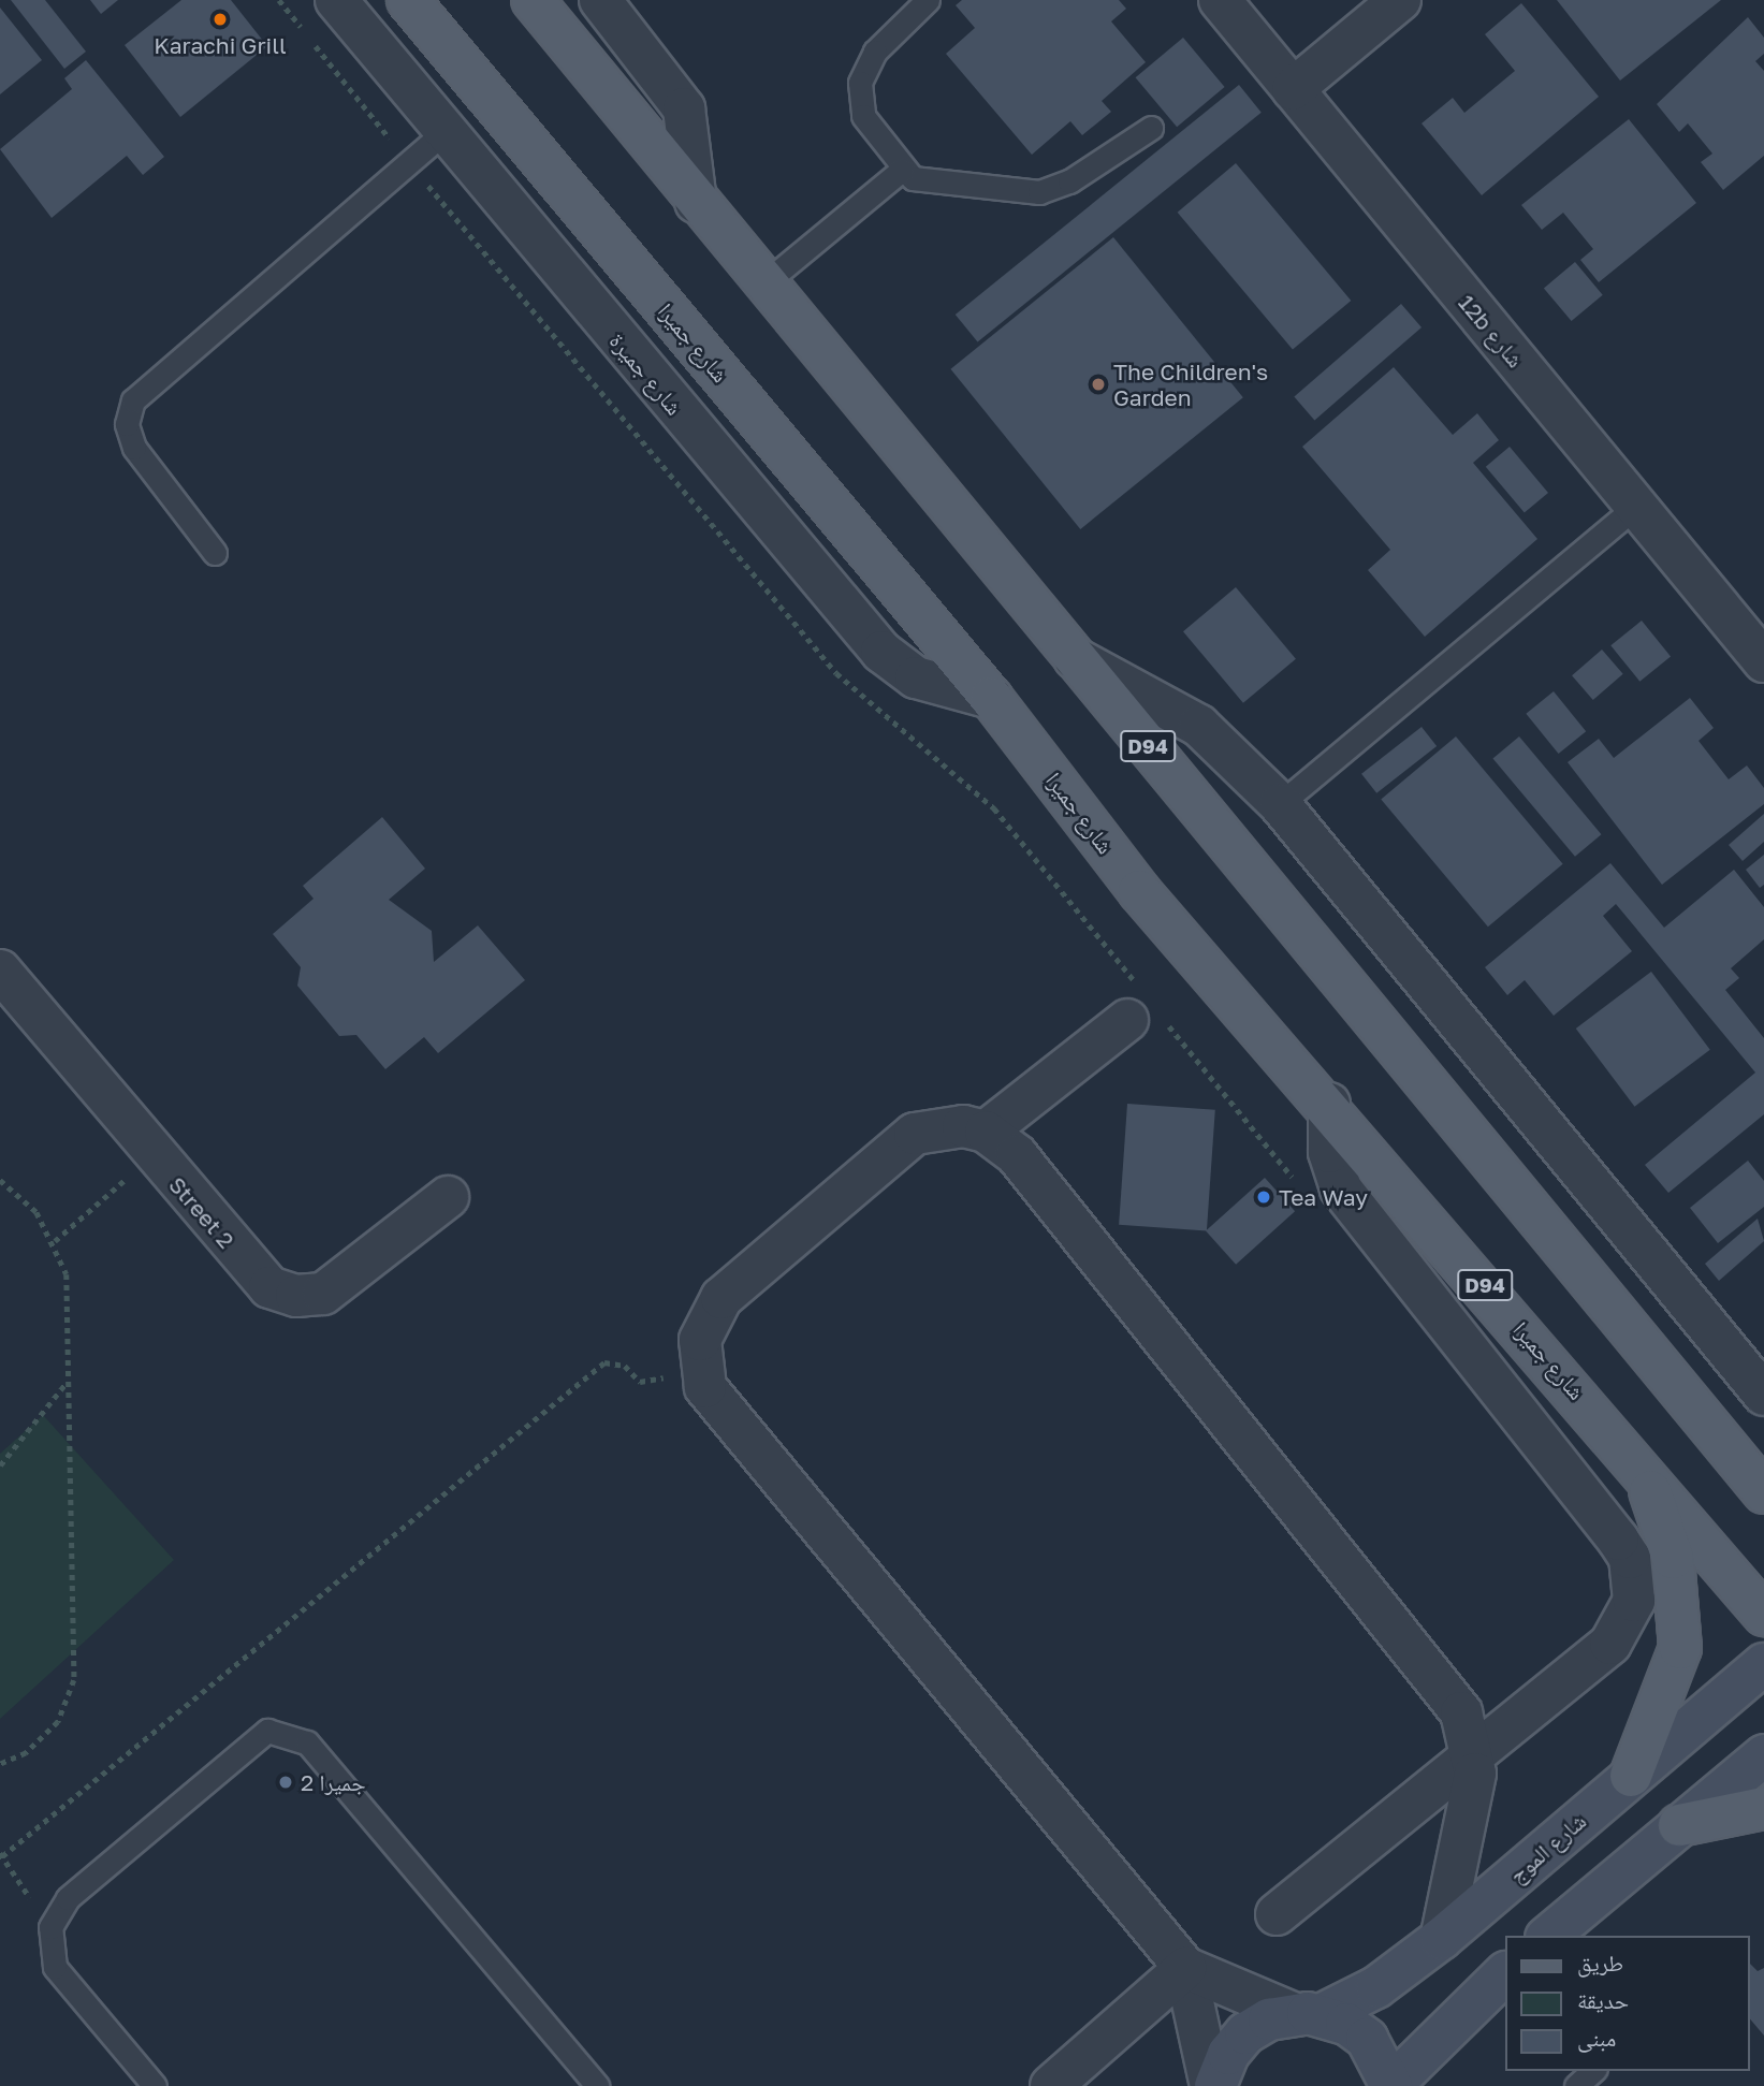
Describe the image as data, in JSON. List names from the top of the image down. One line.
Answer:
{"streets":{"main road":["شارع جميرا","D94"],"street":["12b شارع","شارع جميرة","Street 2","شارع الموج"]},"crossings":[["شارع جميرا","شارع جميرة"]],"places":["Karachi Grill","The Children's Garden","Tea Way","جميرا 2"],"legend":["طريق","حديقة","مبنى"]}
